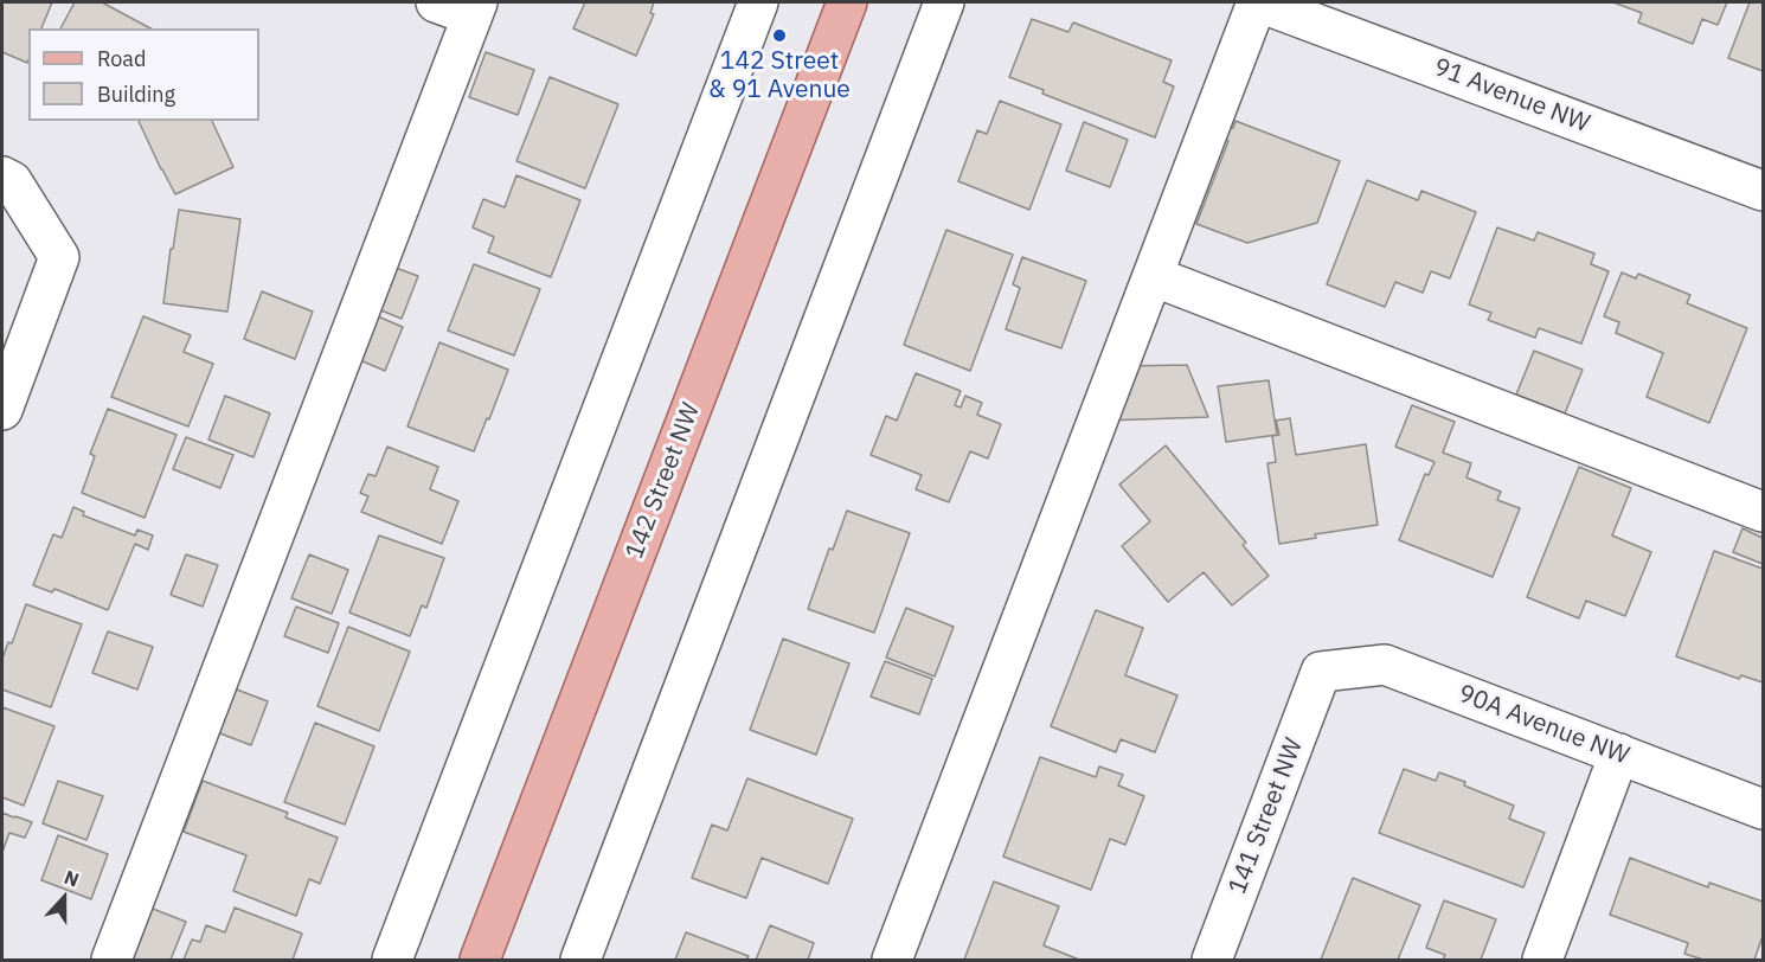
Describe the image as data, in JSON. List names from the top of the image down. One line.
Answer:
{"streets":{"main road":["142 Street NW"],"street":["91 Avenue NW","90A Avenue NW","141 Street NW"]},"crossings":[["90A Avenue NW","141 Street NW"]],"places":["142 Street & 91 Avenue"],"legend":["Road","Building"],"north":"top"}
